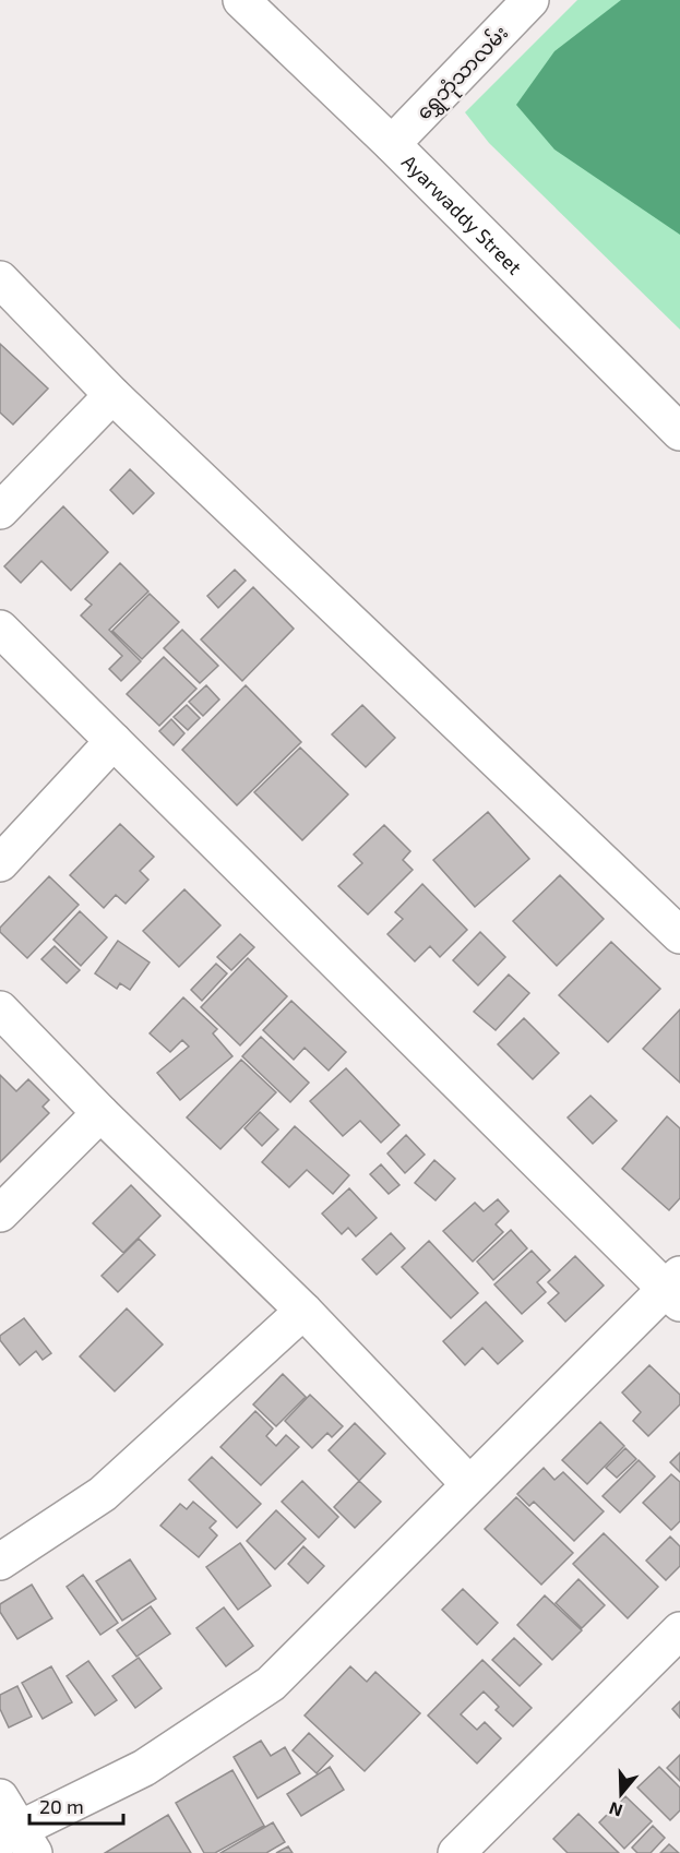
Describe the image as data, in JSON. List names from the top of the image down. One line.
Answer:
{"streets":{"street":["ရွှေဘုံသာလမ်း","Ayarwaddy Street"]},"crossings":[["ရွှေဘုံသာလမ်း","Ayarwaddy Street"]],"scale_bar":"20 m","north":"bottom"}
